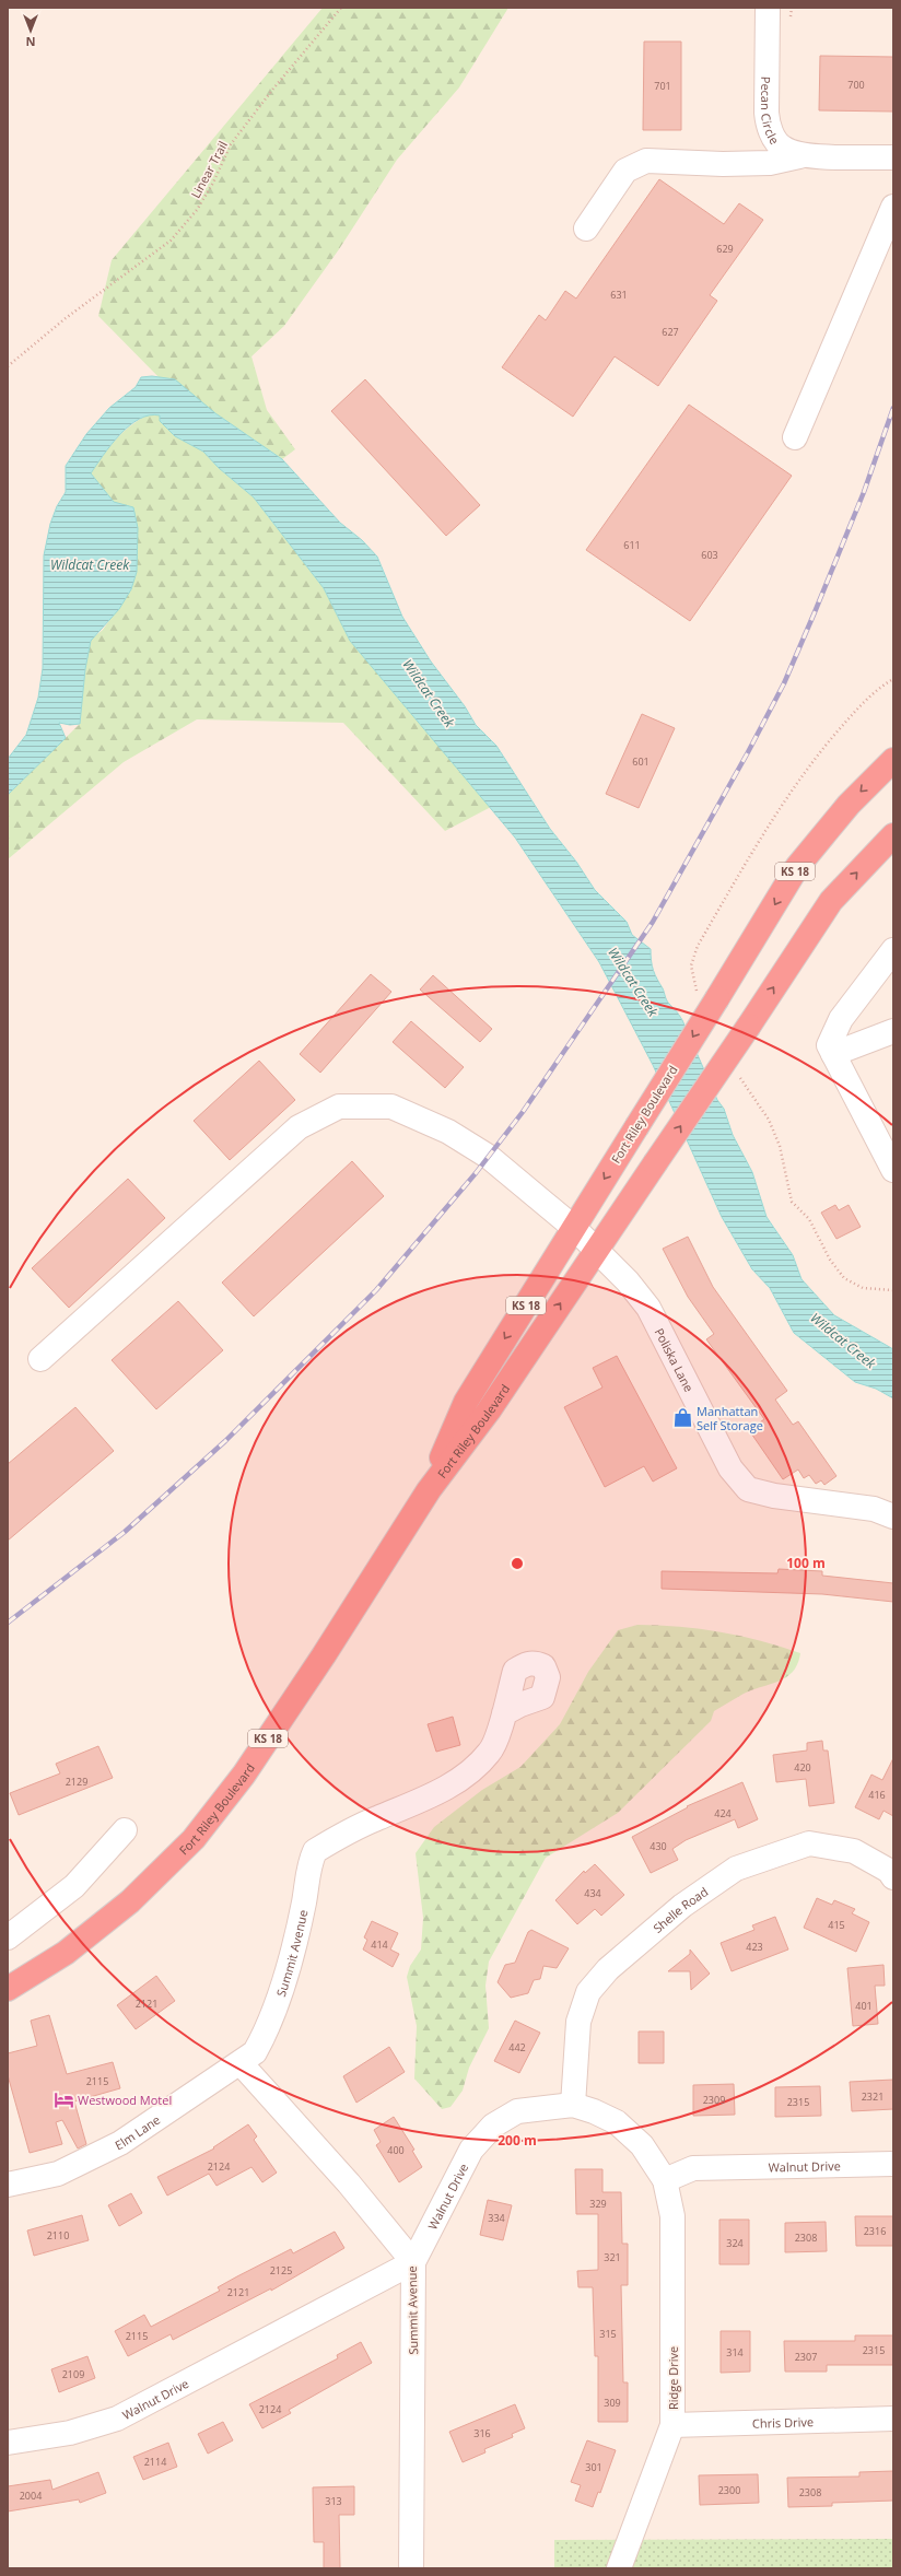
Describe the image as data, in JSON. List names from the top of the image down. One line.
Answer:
{"streets":{"highway":["KS 18","Fort Riley Boulevard"],"street":["Pecan Circle","Poliska Lane","Shelle Road","Summit Avenue","Elm Lane","Walnut Drive","Ridge Drive","Chris Drive"],"path":["Linear Trail"]},"crossings":[["Fort Riley Boulevard","Poliska Lane"],["Shelle Road","Walnut Drive"],["Summit Avenue","Elm Lane"],["Summit Avenue","Walnut Drive"],["Walnut Drive","Ridge Drive"],["Ridge Drive","Chris Drive"]],"water":["Wildcat Creek"],"places":{"shop":["Manhattan Self Storage"],"hotel":["Westwood Motel"]},"house_numbers":["700","701","629","631","627","611","603","601","420","2129","416","424","430","434","415","414","423","2121","401","442","2115","2321","2309","2315","400","2124","329","334","2316","2110","2308","324","321","2125","2121","315","2115","2315","314","2307","2109","309","2124","316","2114","301","2300","2308","2004","313"],"north":"bottom","rings":["100 m","200 m"]}
